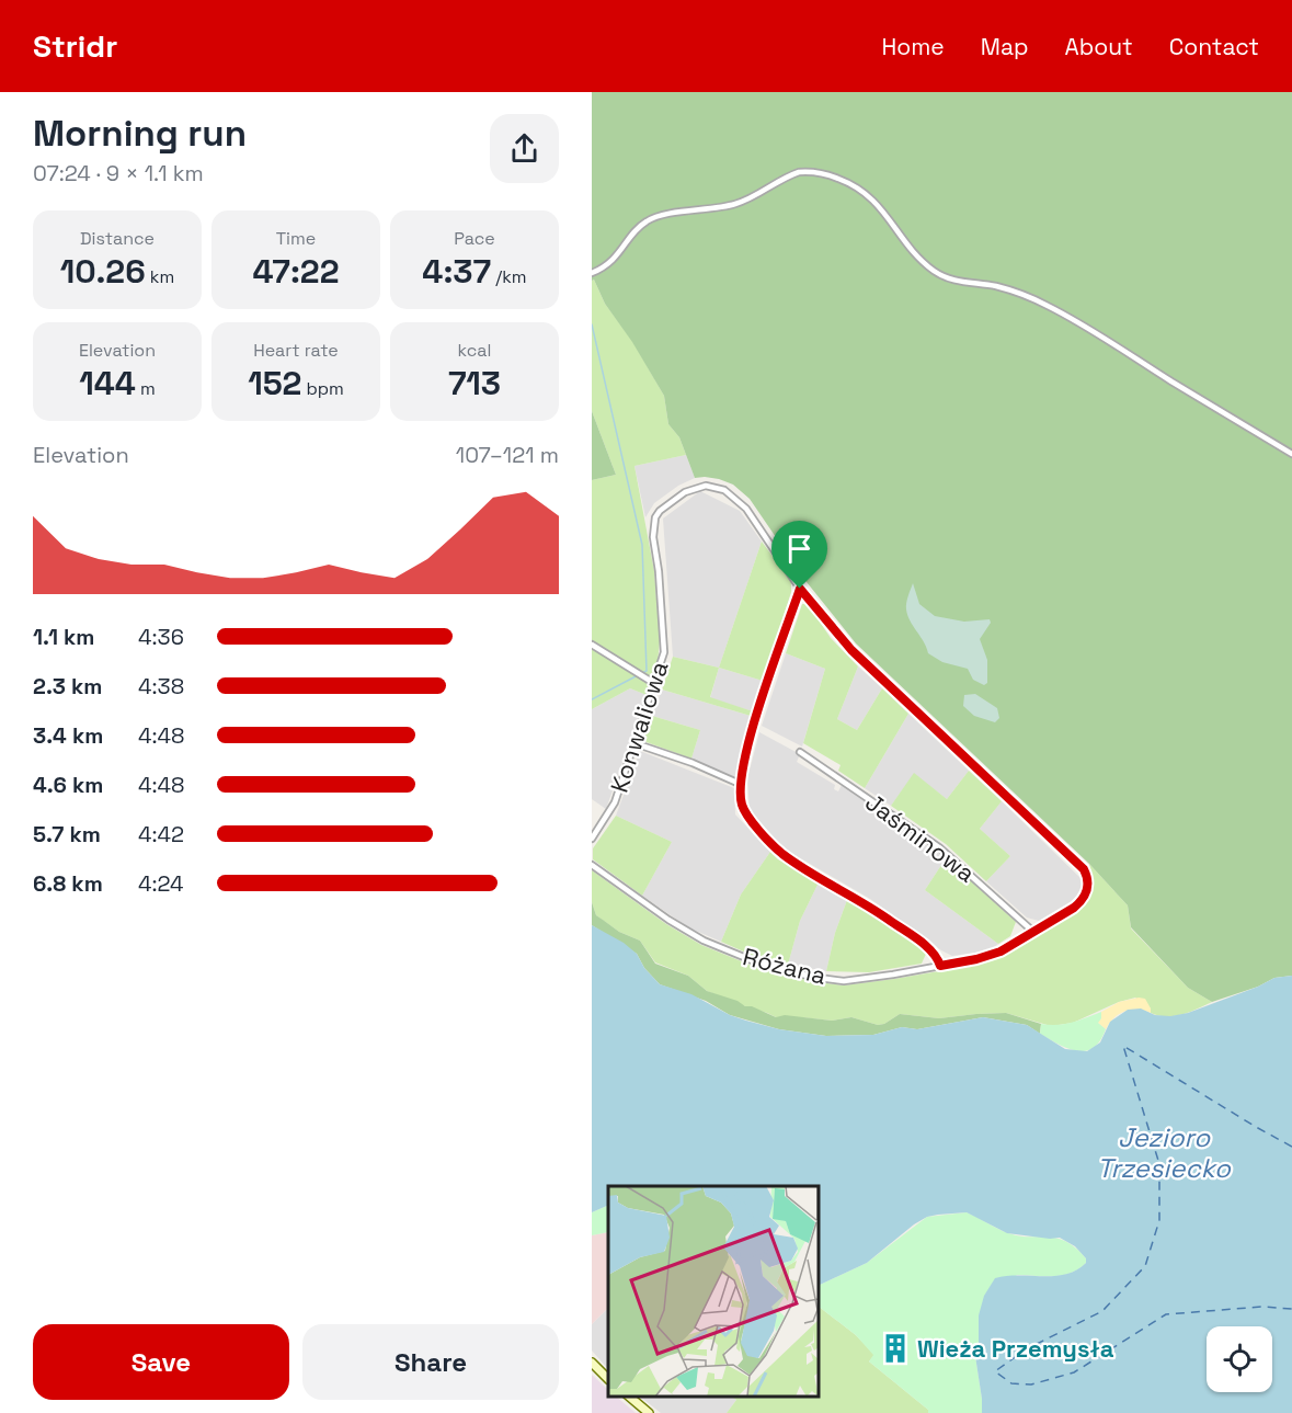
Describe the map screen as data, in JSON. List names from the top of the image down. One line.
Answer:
{"streets":{"street":["Konwaliowa","Jaśminowa","Różana"]},"crossings":[["Konwaliowa","Jaśminowa"],["Konwaliowa","Różana"],["Jaśminowa","Różana"]],"water":["Jezioro Trzesiecko"],"places":{"building":["Wieża Przemysła"]},"page":{"header":"Stridr","nav":["Home","Map","About","Contact"],"heading":["Morning run","07:24 · 9 × 1.1 km"],"stats":[["Distance","10.26 km"],["Time","47:22"],["Pace","4:37 /km"],["Elevation","144 m"],["Heart rate","152 bpm"],["kcal","713"]],"chart":["Elevation","107–121 m"],"list":[{"name":"1.1 km","note":"4:36"},{"name":"2.3 km","note":"4:38"},{"name":"3.4 km","note":"4:48"},{"name":"4.6 km","note":"4:48"},{"name":"5.7 km","note":"4:42"},{"name":"6.8 km","note":"4:24"}],"buttons":["Save","Share"]}}
